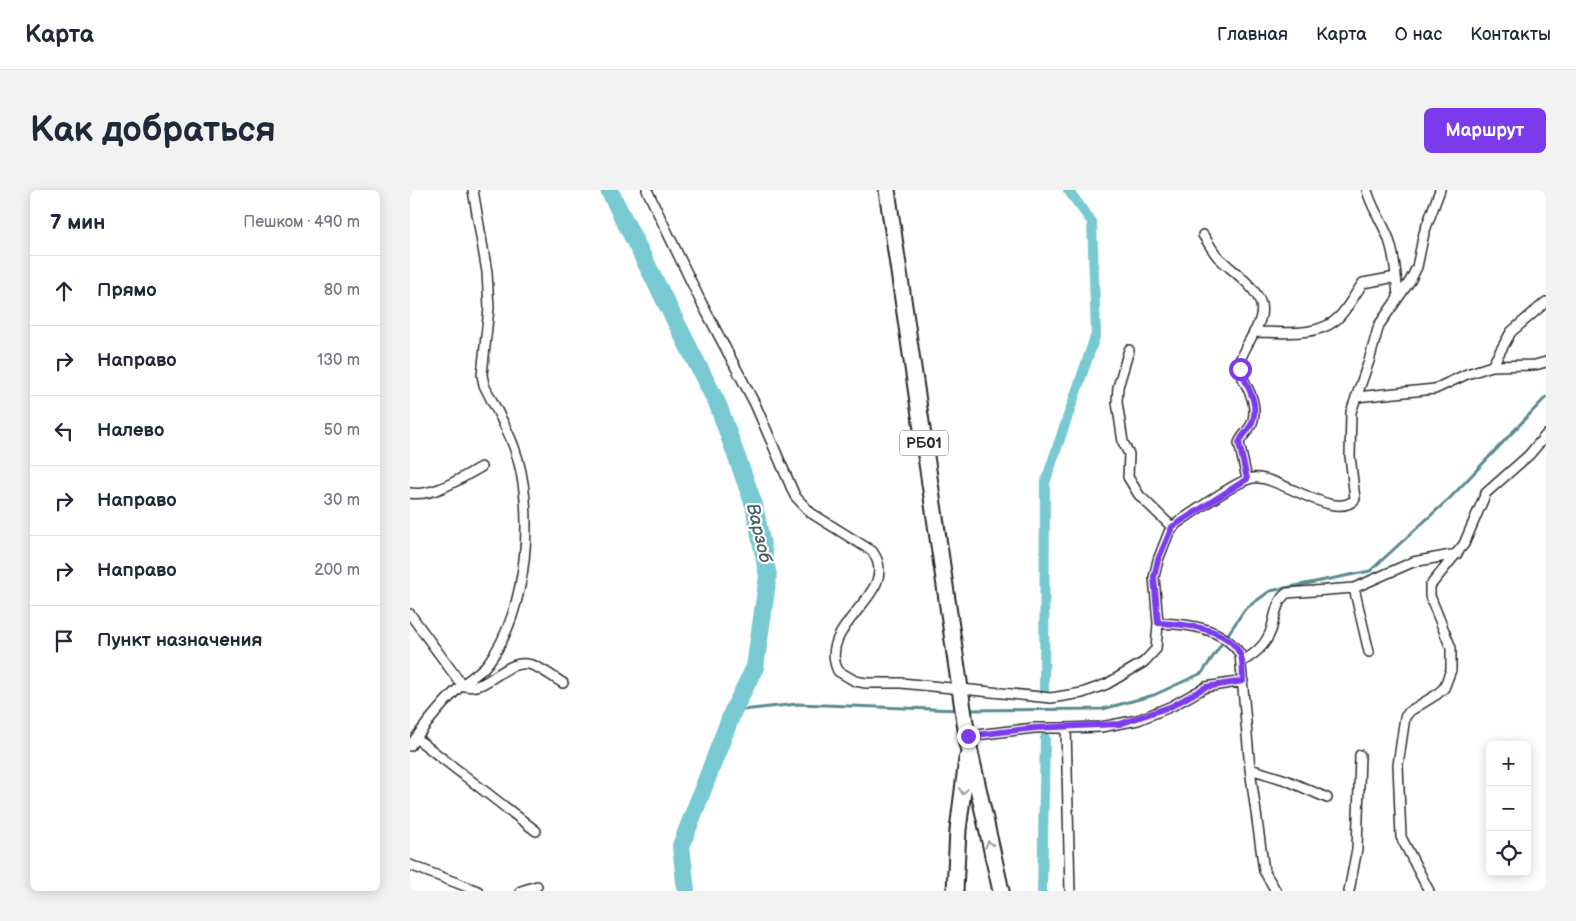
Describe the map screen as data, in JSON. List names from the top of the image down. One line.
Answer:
{"streets":{"highway":["РБ01"]},"water":["Варзоб"],"page":{"header":"Карта","nav":["Главная","Карта","О нас","Контакты"],"buttons":"Маршрут","title":"Как добраться","heading":["7 мин","Пешком · 490 m"],"list":[["Прямо","80 m"],["Направо","130 m"],["Налево","50 m"],["Направо","30 m"],["Направо","200 m"],"Пункт назначения"],"map_buttons":["+","−"]}}
